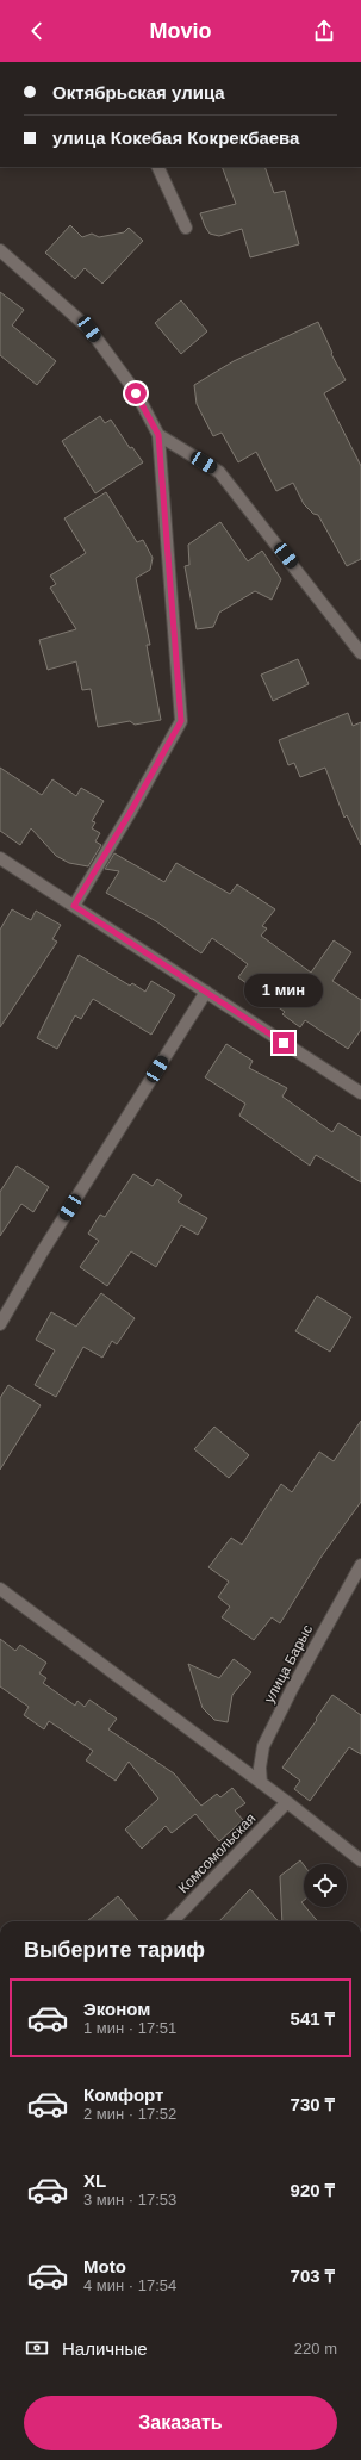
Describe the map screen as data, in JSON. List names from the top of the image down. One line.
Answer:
{"streets":{"street":["улица Барыс","Комсомольская"]},"page":{"header":"Movio","banner":["Октябрьская улица","улица Кокебая Кокрекбаева"],"bubble":"1 мин","heading":"Выберите тариф","list":[{"name":"Эконом","note":"1 мин · 17:51","value":"541 ₸"},{"name":"Комфорт","note":"2 мин · 17:52","value":"730 ₸"},{"name":"XL","note":"3 мин · 17:53","value":"920 ₸"},{"name":"Moto","note":"4 мин · 17:54","value":"703 ₸"}],"pay":["Наличные","220 m"],"buttons":"Заказать"}}
